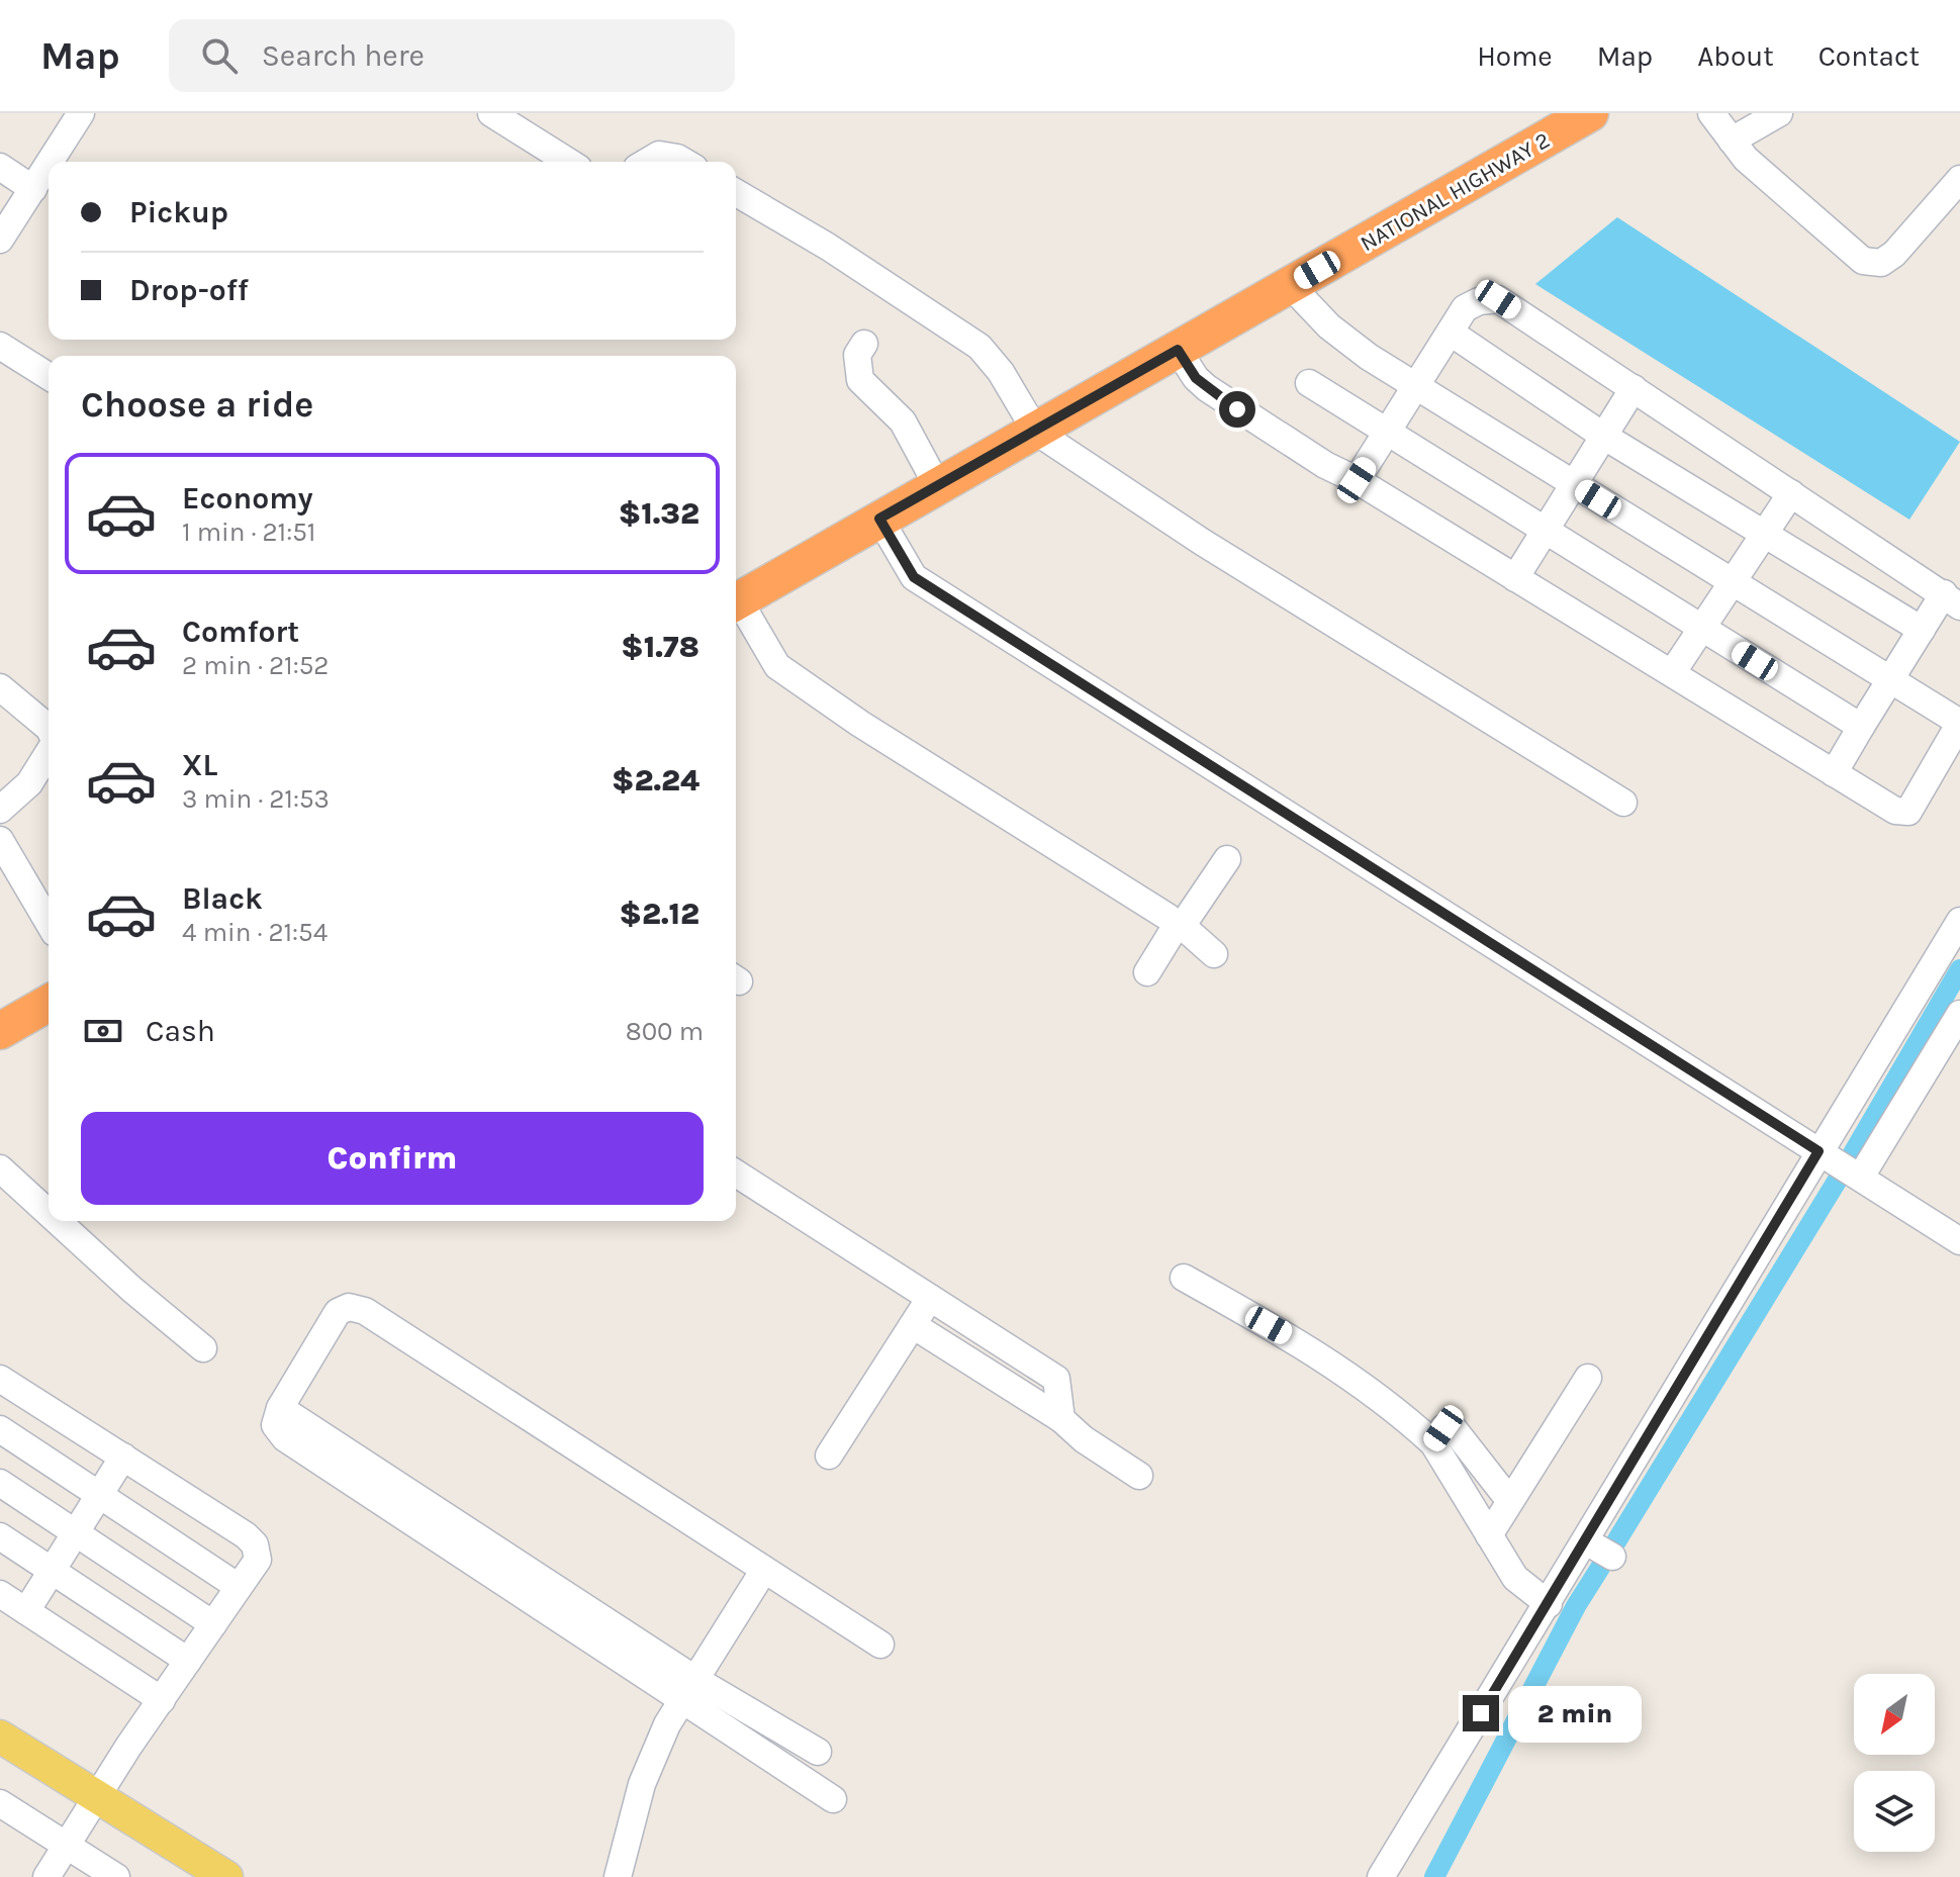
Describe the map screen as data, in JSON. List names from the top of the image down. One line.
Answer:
{"streets":{"highway":["NATIONAL HIGHWAY 2"]},"north":"bottom left","page":{"header":"Map","search":"Search here","nav":["Home","Map","About","Contact"],"banner":["Pickup","Drop-off"],"heading":"Choose a ride","list":[{"name":"Economy","note":"1 min · 21:51","value":"$1.32"},{"name":"Comfort","note":"2 min · 21:52","value":"$1.78"},{"name":"XL","note":"3 min · 21:53","value":"$2.24"},{"name":"Black","note":"4 min · 21:54","value":"$2.12"}],"pay":["Cash","800 m"],"buttons":"Confirm","bubble":"2 min"}}
